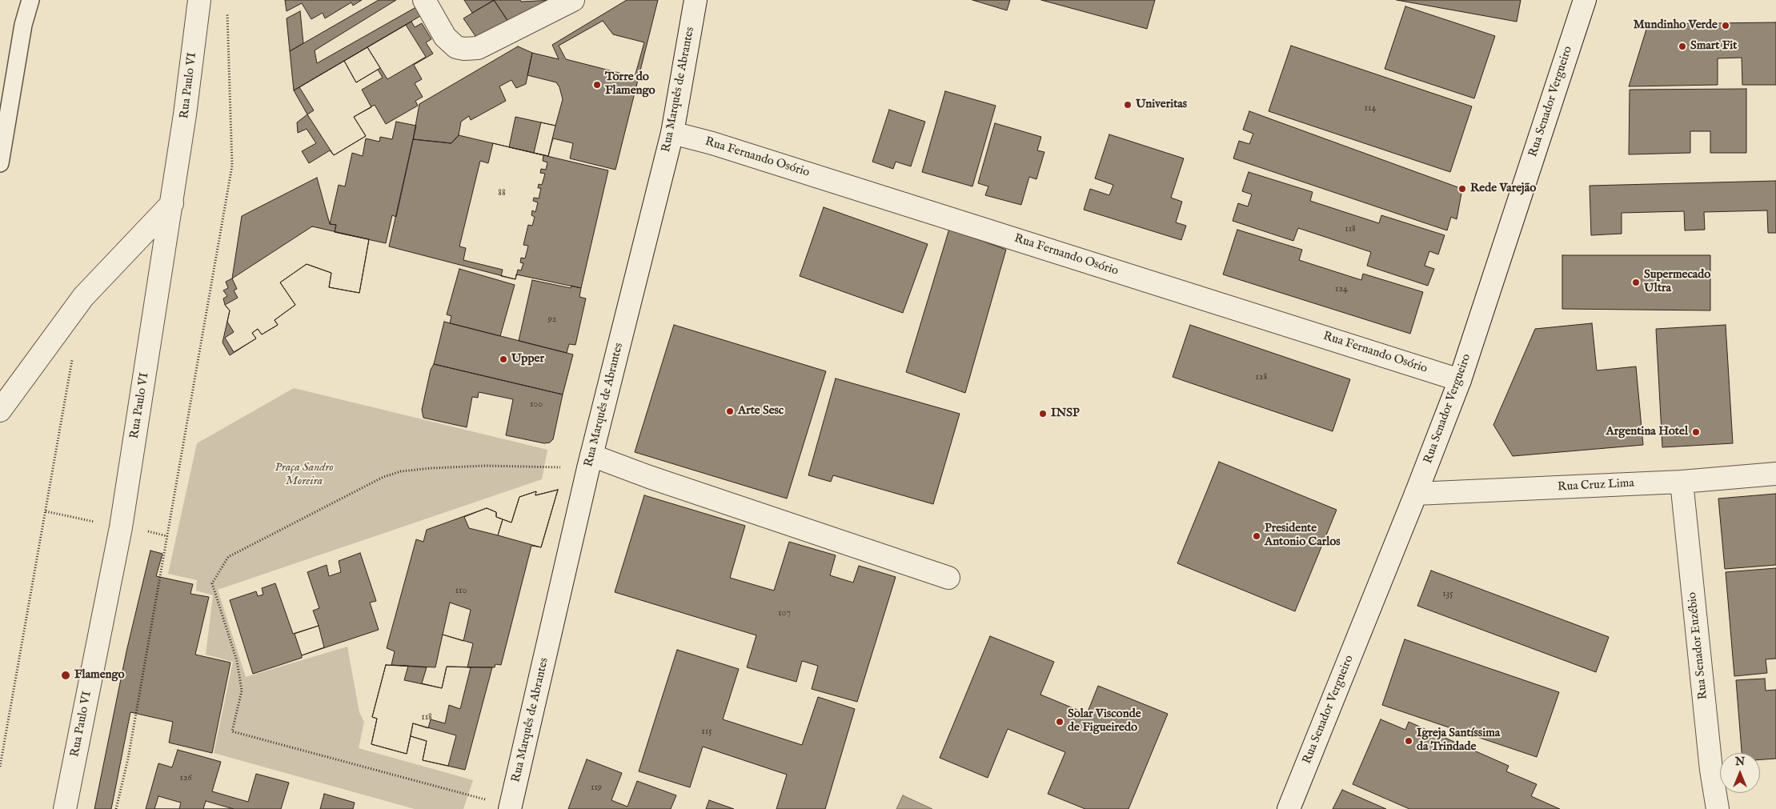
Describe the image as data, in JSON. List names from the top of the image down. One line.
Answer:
{"streets":{"street":["Rua Paulo VI","Rua Marquês de Abrantes","Rua Senador Vergueiro","Rua Fernando Osório","Rua Cruz Lima","Rua Senador Euzébio"]},"crossings":[["Rua Marquês de Abrantes","Rua Fernando Osório"],["Rua Senador Vergueiro","Rua Fernando Osório"],["Rua Senador Vergueiro","Rua Cruz Lima"],["Rua Cruz Lima","Rua Senador Euzébio"]],"parks":["Praça Sandro Moreira"],"places":["Mundinho Verde","Smart Fit","Torre do Flamengo","Univeritas","Rede Varejão","Supermecado Ultra","Upper","Arte Sesc","INSP","Argentina Hotel","Presidente Antonio Carlos","Flamengo","Solar Visconde de Figueiredo","Igreja Santíssima da Trindade"],"house_numbers":["114","88","118","124","92","128","100","110","135","107","118","115","126","119"],"north":"top"}
